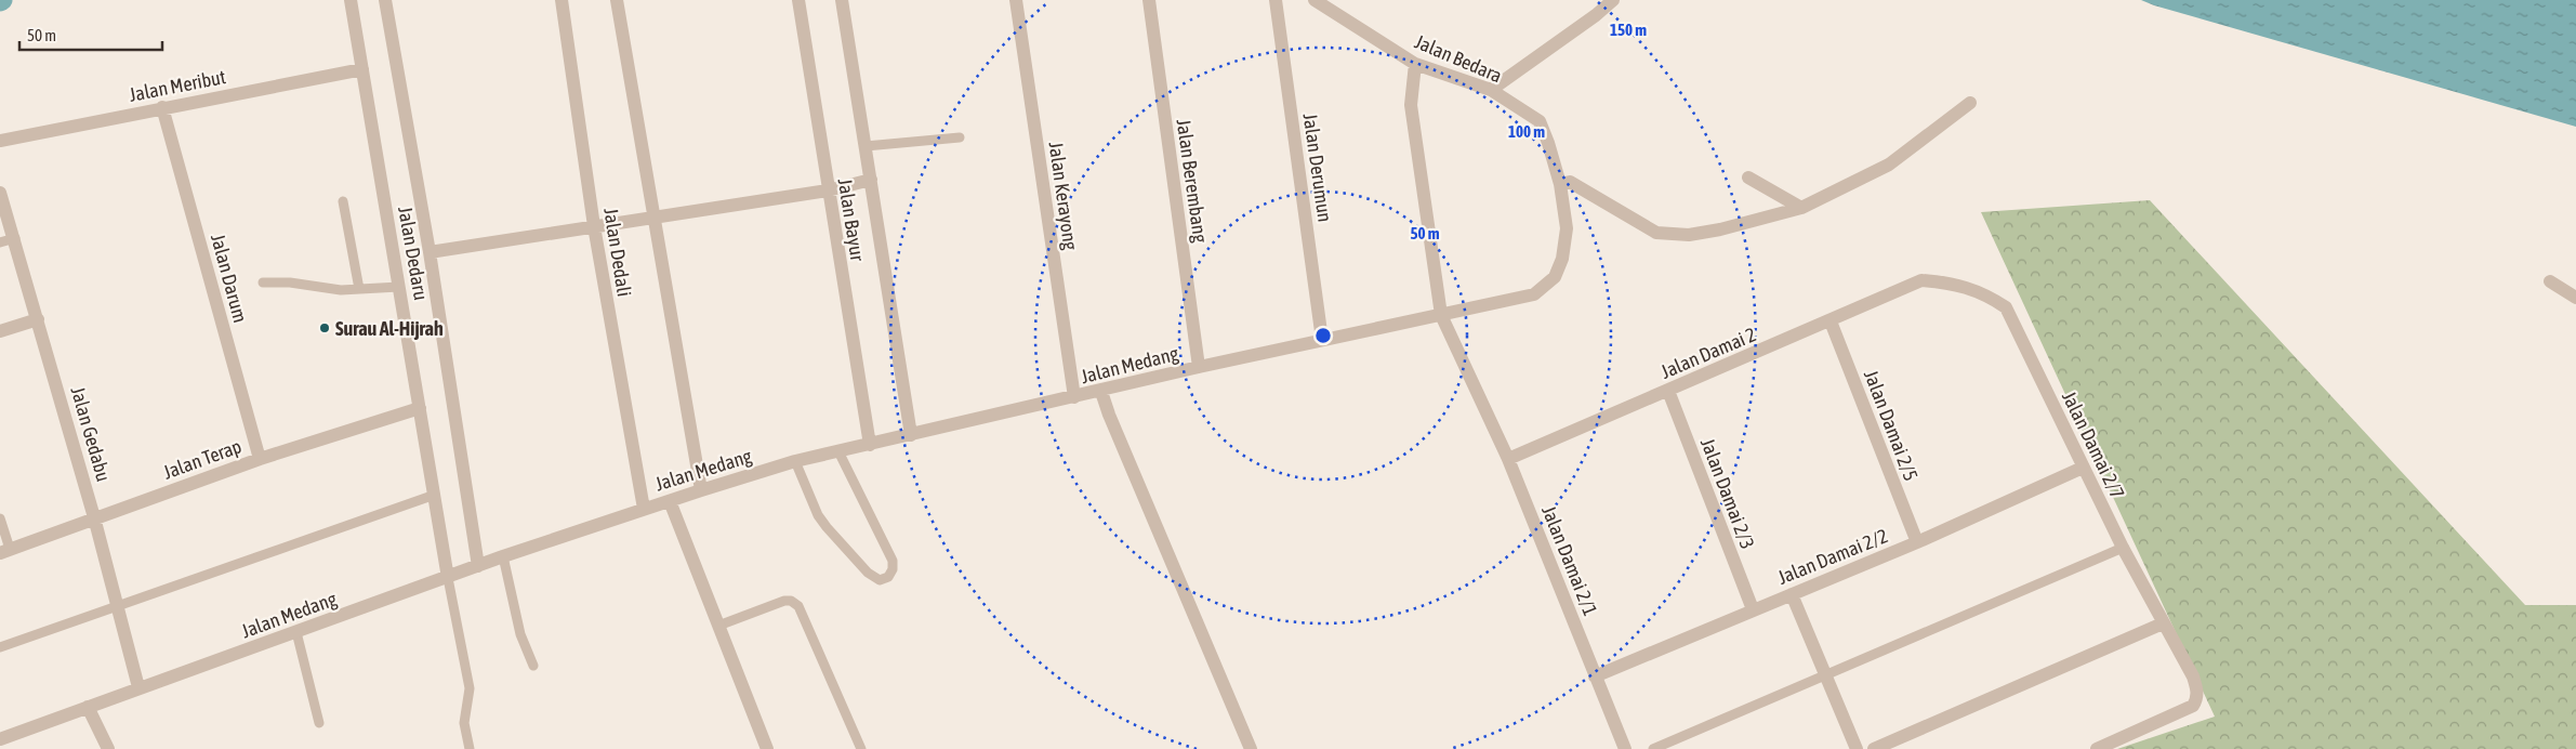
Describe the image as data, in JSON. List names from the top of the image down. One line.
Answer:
{"streets":{"street":["Jalan Bedara","Jalan Meribut","Jalan Derumun","Jalan Berembang","Jalan Kerayong","Jalan Bayur","Jalan Dedali","Jalan Dedaru","Jalan Darum","Jalan Damai 2","Jalan Medang","Jalan Damai 2/5","Jalan Gedabu","Jalan Damai 2/7","Jalan Terap","Jalan Damai 2/3","Jalan Damai 2/2","Jalan Damai 2/1"]},"crossings":[["Jalan Bedara","Jalan Medang"],["Jalan Bedara","Jalan Damai 2/1"],["Jalan Meribut","Jalan Dedaru"],["Jalan Meribut","Jalan Darum"],["Jalan Derumun","Jalan Medang"],["Jalan Berembang","Jalan Medang"],["Jalan Kerayong","Jalan Medang"],["Jalan Bayur","Jalan Medang"],["Jalan Dedali","Jalan Medang"],["Jalan Dedaru","Jalan Medang"],["Jalan Dedaru","Jalan Terap"],["Jalan Darum","Jalan Terap"],["Jalan Damai 2","Jalan Damai 2/5"],["Jalan Damai 2","Jalan Damai 2/7"],["Jalan Damai 2","Jalan Damai 2/3"],["Jalan Damai 2","Jalan Damai 2/1"],["Jalan Medang","Jalan Gedabu"],["Jalan Medang","Jalan Damai 2/1"],["Jalan Damai 2/5","Jalan Damai 2/2"],["Jalan Gedabu","Jalan Terap"],["Jalan Damai 2/7","Jalan Damai 2/2"],["Jalan Damai 2/3","Jalan Damai 2/2"],["Jalan Damai 2/2","Jalan Damai 2/1"]],"places":["Surau Al-Hijrah"],"scale_bar":"50 m","rings":["150 m","100 m","50 m"]}
